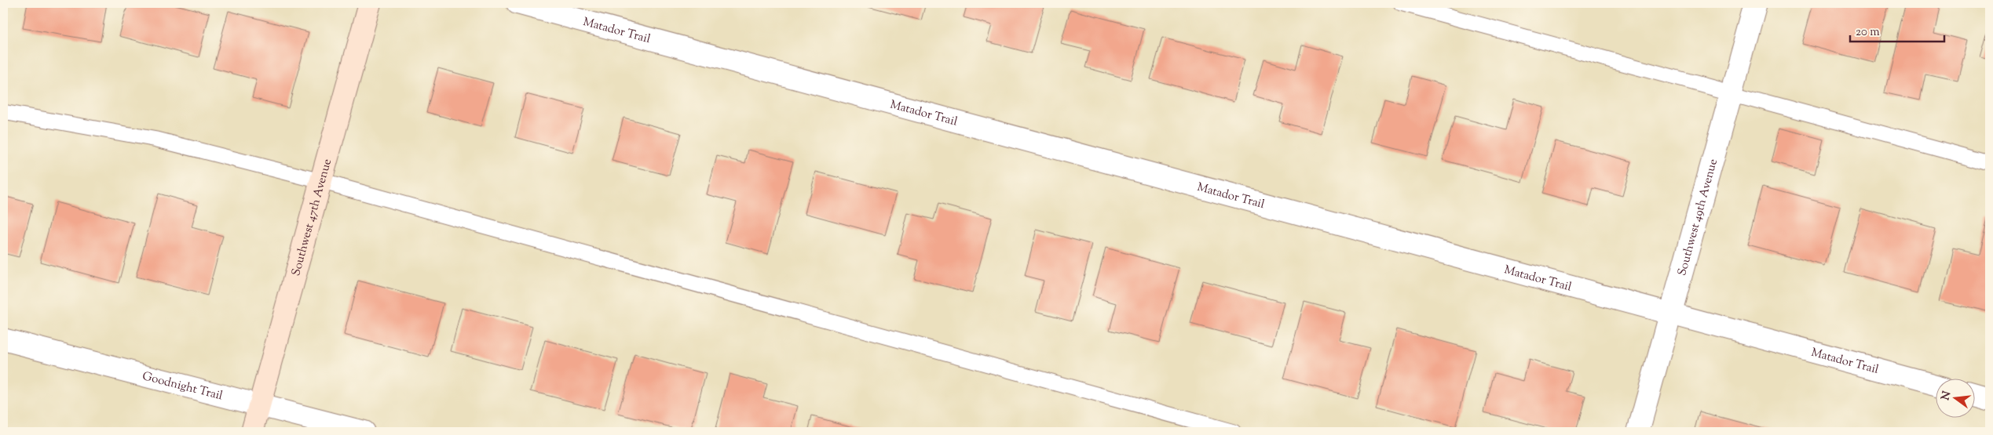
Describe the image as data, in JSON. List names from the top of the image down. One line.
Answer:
{"streets":{"street":["Matador Trail","Southwest 47th Avenue","Southwest 49th Avenue","Goodnight Trail"]},"crossings":[["Matador Trail","Southwest 49th Avenue"],["Southwest 47th Avenue","Goodnight Trail"]],"scale_bar":"20 m","north":"left"}
